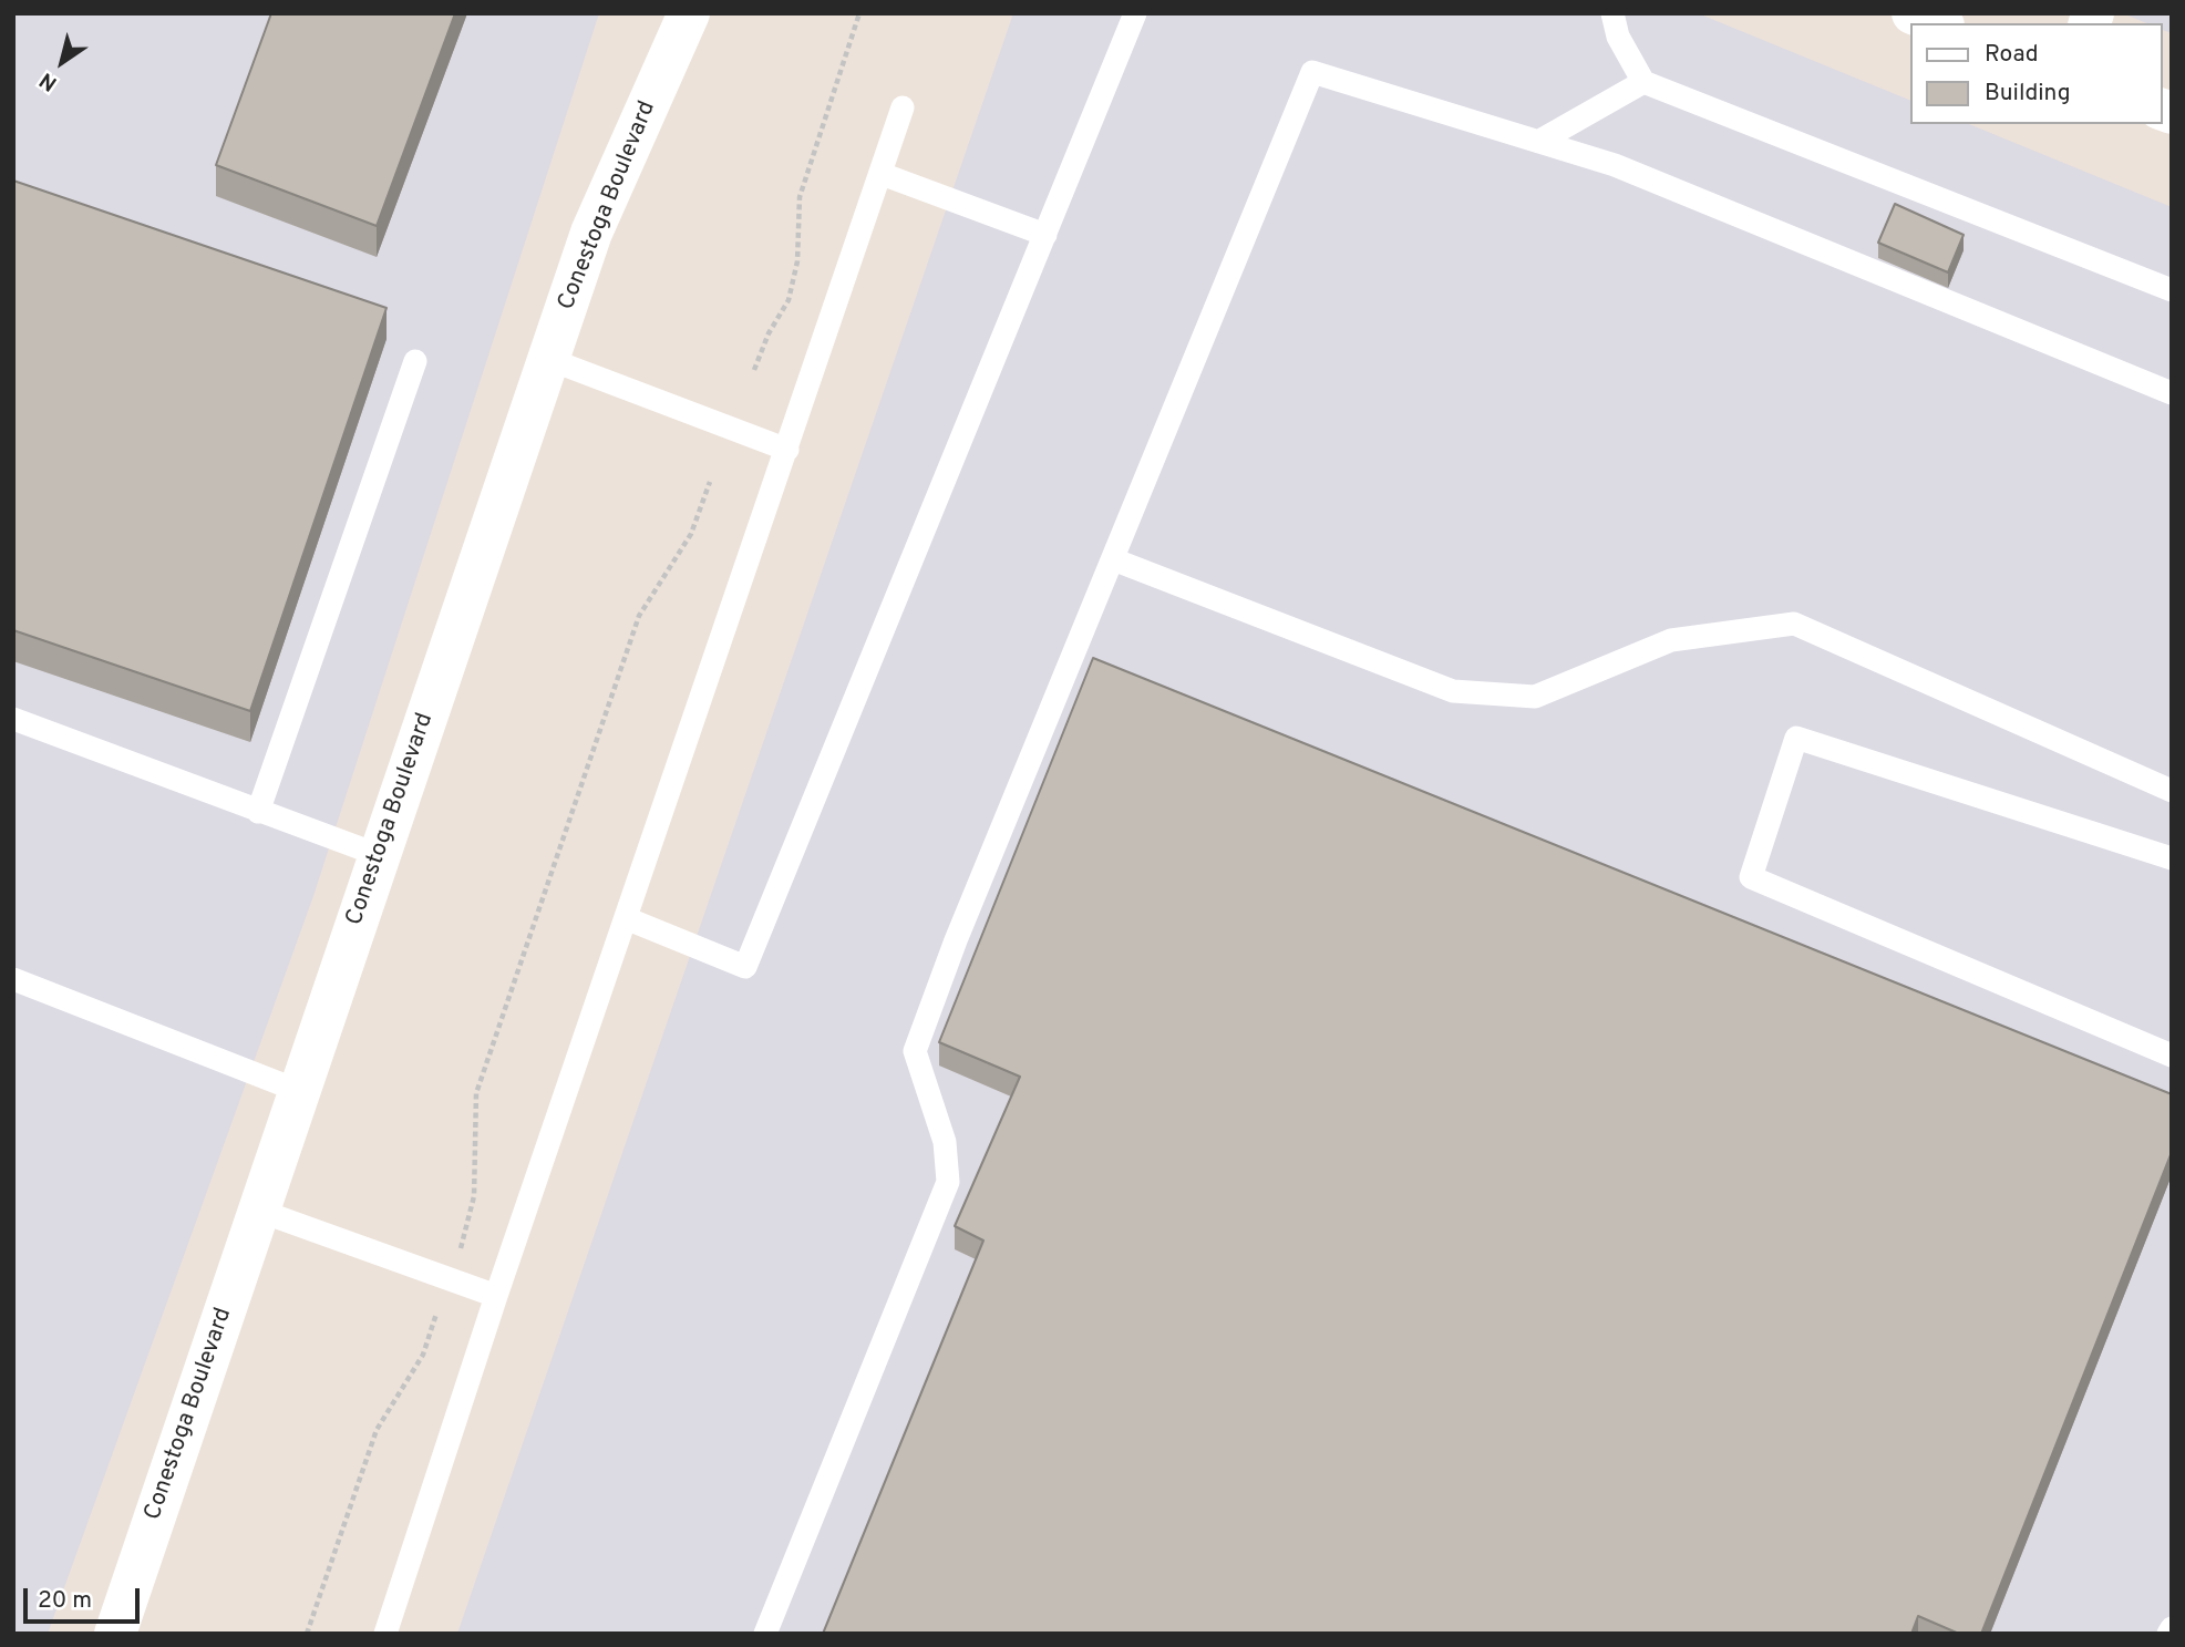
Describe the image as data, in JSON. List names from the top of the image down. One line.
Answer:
{"streets":{"street":["Conestoga Boulevard"]},"legend":["Road","Building"],"scale_bar":"20 m","north":"bottom left"}
